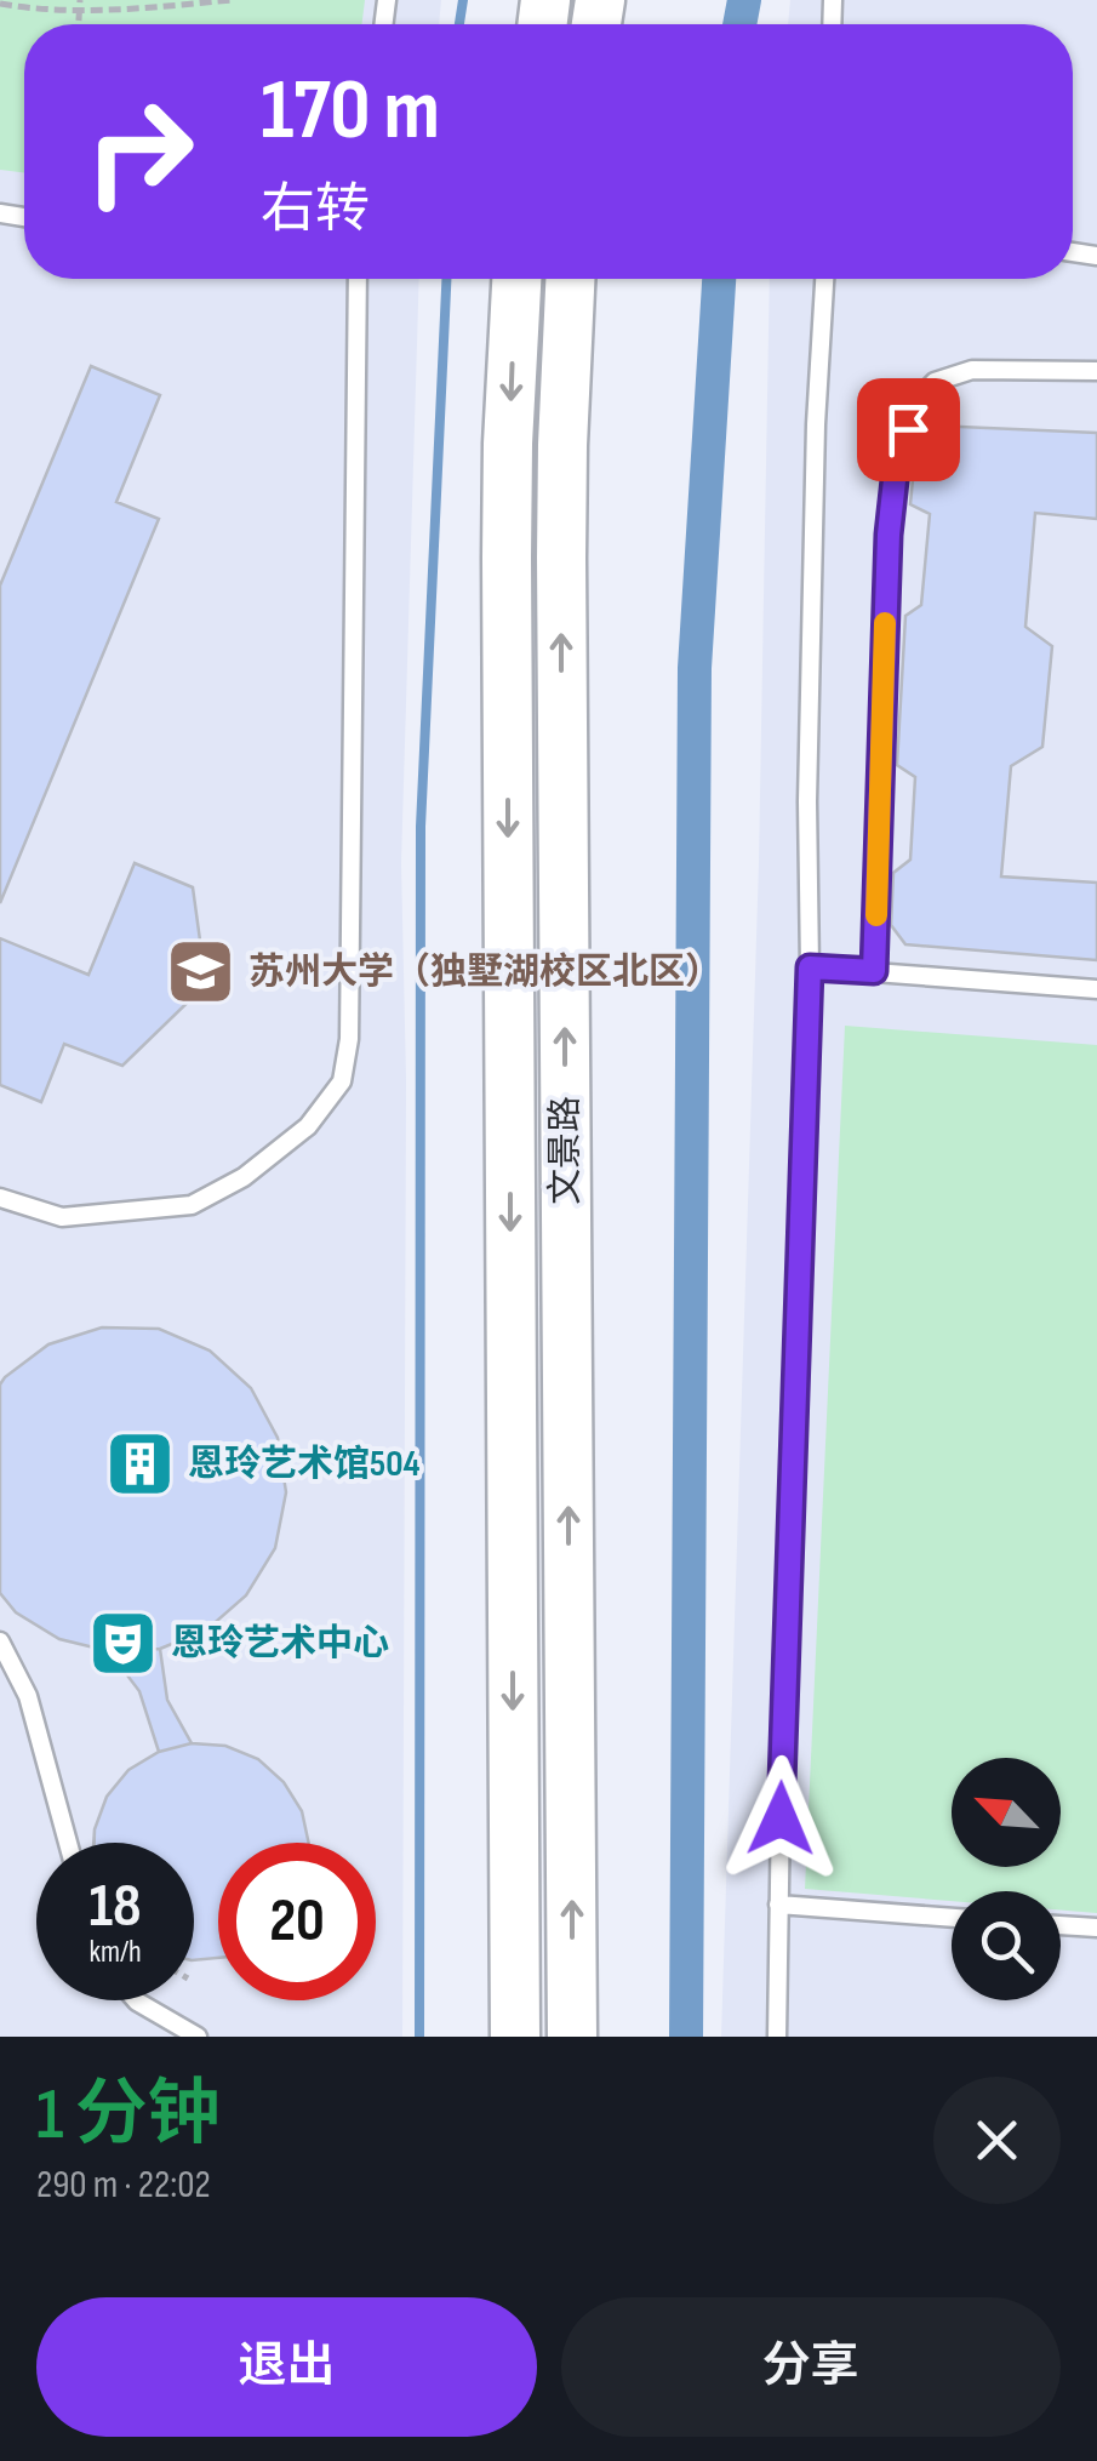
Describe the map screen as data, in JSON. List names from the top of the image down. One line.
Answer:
{"streets":{"main road":["文景路"]},"places":{"school or university":["苏州大学（独墅湖校区北区）"],"building":["恩玲艺术馆504"],"theatre":["恩玲艺术中心"]},"north":"top left","page":{"turn":["170 m","右转"],"speed":"18 km/h","limit":"20","heading":["1 分钟","290 m · 22:02"],"buttons":["退出","分享"]}}
